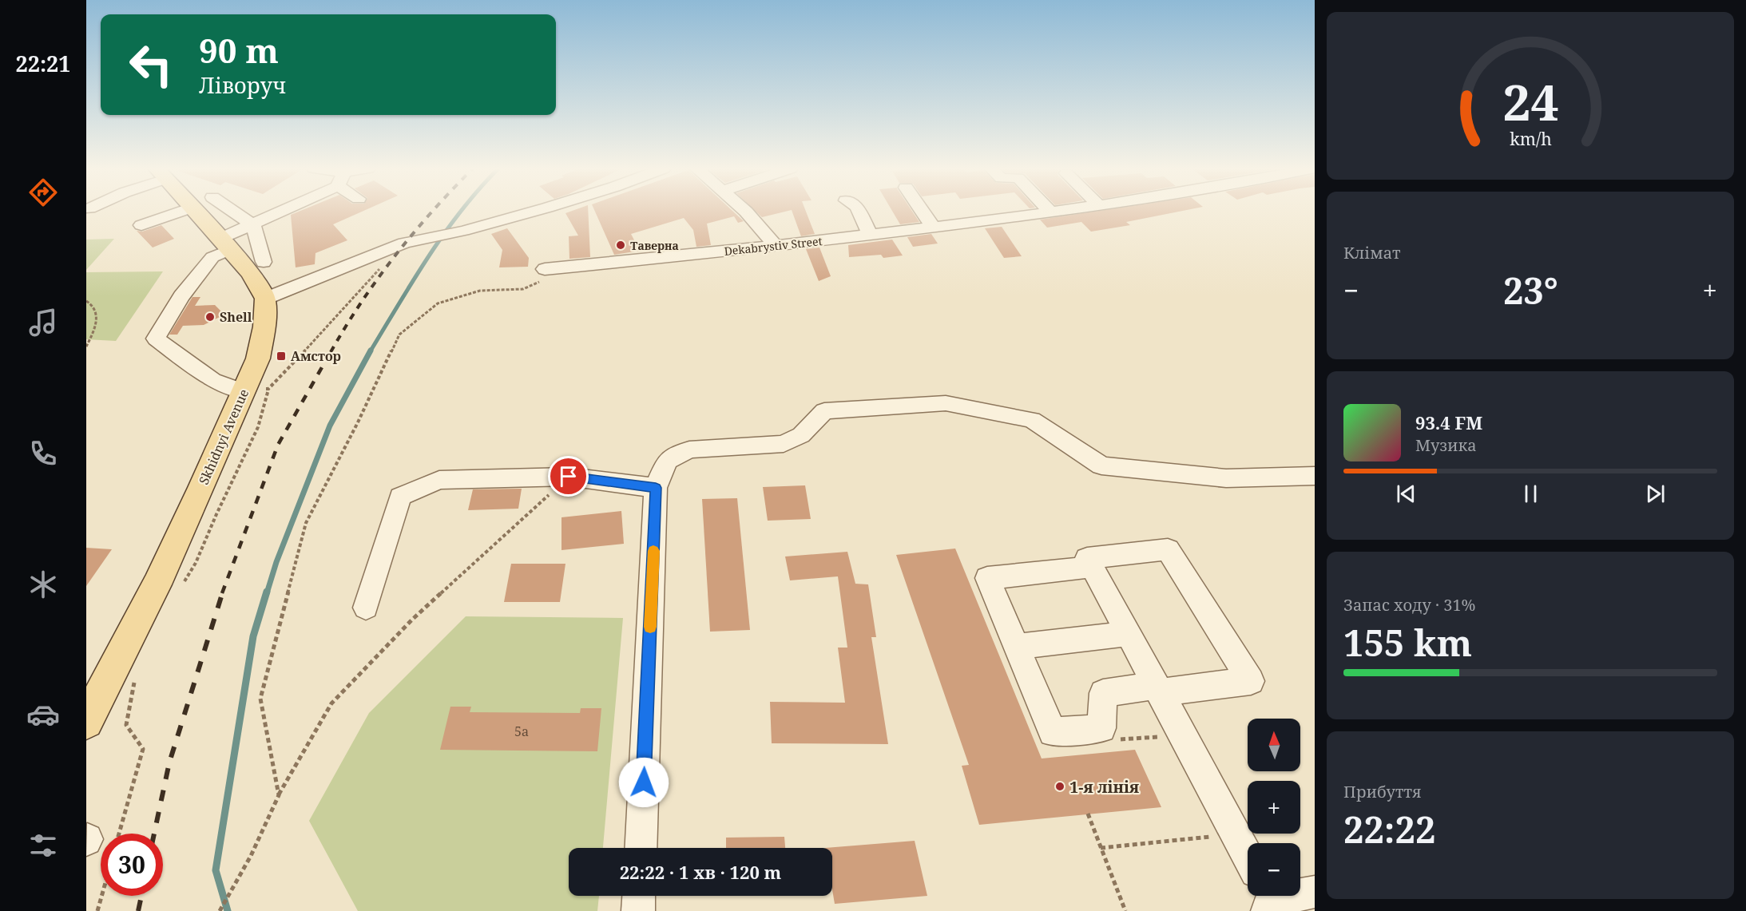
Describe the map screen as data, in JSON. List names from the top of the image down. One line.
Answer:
{"streets":{"main road":["Skhidnyi Avenue"],"street":["Dekabrystiv Street"]},"places":{"other":["Таверна","Shell","1-я лінія"],"transit":["Амстор"]},"house_numbers":["5а"],"north":"top","page":{"tabs":"22:21","turn":["90 m","Ліворуч"],"tile":["Клімат",["Запас ходу · 31%","155 km"],["Прибуття","22:22"]],"heat":["−","23°","+"],"song":["93.4 FM","Музика"],"map_buttons":["+","−"],"limit":"30","trip":"22:22 · 1 хв · 120 m","gauge":["24","km/h"]}}
